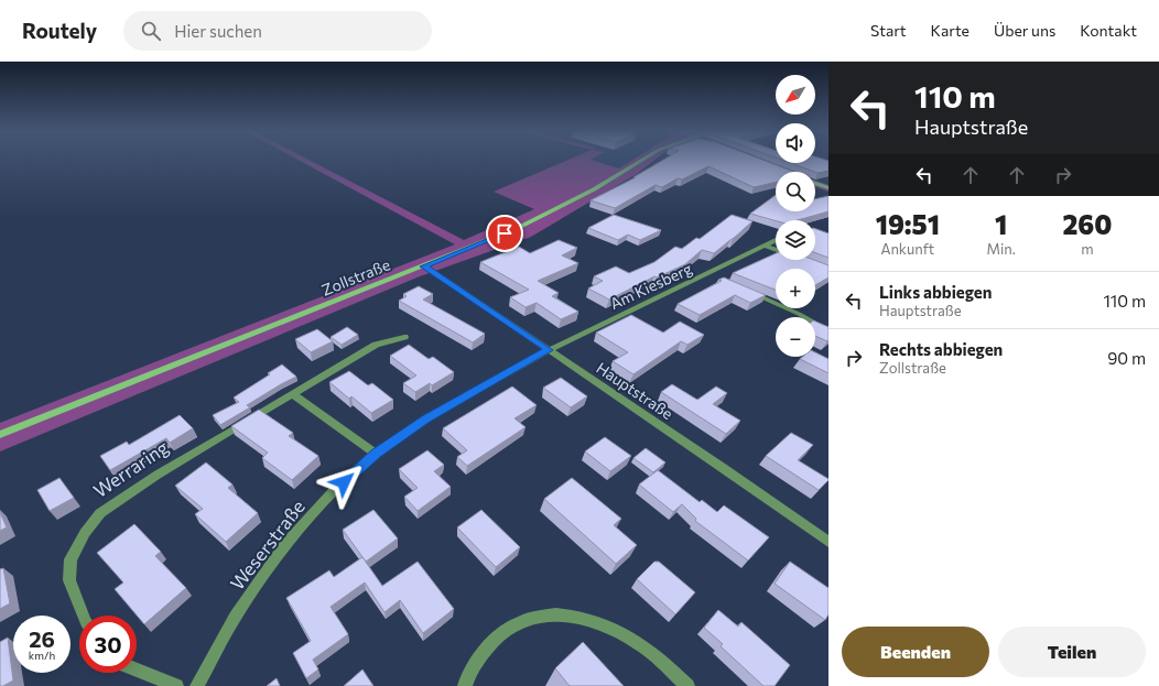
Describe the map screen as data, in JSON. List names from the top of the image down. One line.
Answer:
{"streets":{"main road":["Zollstraße"],"street":["Am Kiesberg","Hauptstraße","Werraring","Weserstraße"]},"crossings":[["Zollstraße","Hauptstraße"],["Am Kiesberg","Hauptstraße"],["Am Kiesberg","Weserstraße"],["Hauptstraße","Weserstraße"]],"north":"bottom left","page":{"header":"Routely","search":"Hier suchen","nav":["Start","Karte","Über uns","Kontakt"],"turn":["110 m","Hauptstraße"],"map_buttons":["+","−"],"eta":["19:51","Ankunft","1","Min.","260","m"],"list":[{"name":"Links abbiegen","note":"Hauptstraße","value":"110 m"},{"name":"Rechts abbiegen","note":"Zollstraße","value":"90 m"}],"speed":"26 km/h","limit":"30","buttons":["Beenden","Teilen"]}}
